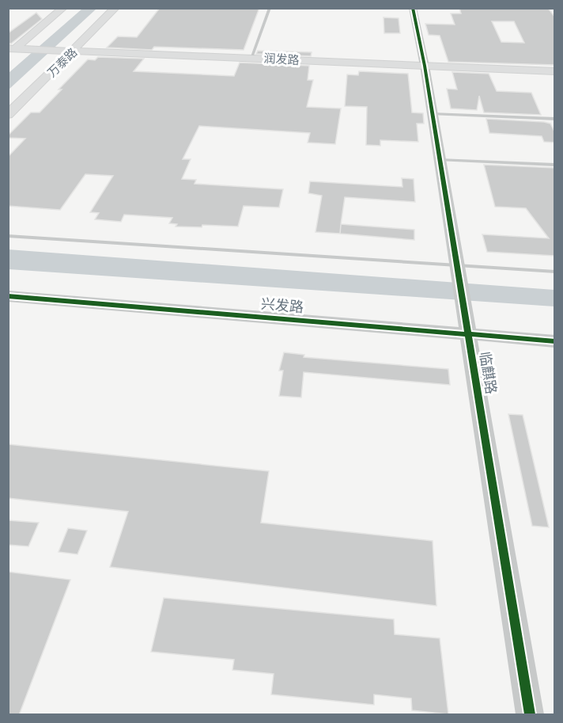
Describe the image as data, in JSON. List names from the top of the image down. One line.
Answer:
{"streets":{"main road":["润发路","万泰路"],"street":["兴发路","临麒路"]},"crossings":[["润发路","万泰路"],["润发路","临麒路"],["兴发路","临麒路"]]}
